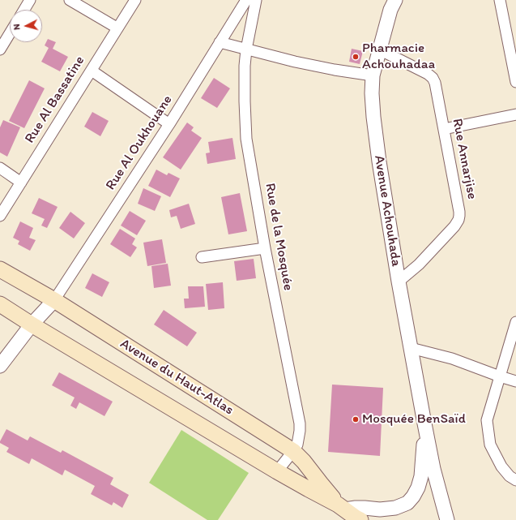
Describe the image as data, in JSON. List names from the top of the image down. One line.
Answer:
{"streets":{"main road":["Avenue du Haut-Atlas"],"street":["Rue Al Bassatine","Rue Al Oukhouane","Rue Annarjise","Avenue Achouhada","Rue de la Mosquée"]},"crossings":[["Rue Al Oukhouane","Avenue du Haut-Atlas"],["Rue Annarjise","Avenue Achouhada"],["Rue de la Mosquée","Avenue du Haut-Atlas"]],"places":["Pharmacie Achouhadaa","Mosquée BenSaïd"],"north":"left"}
